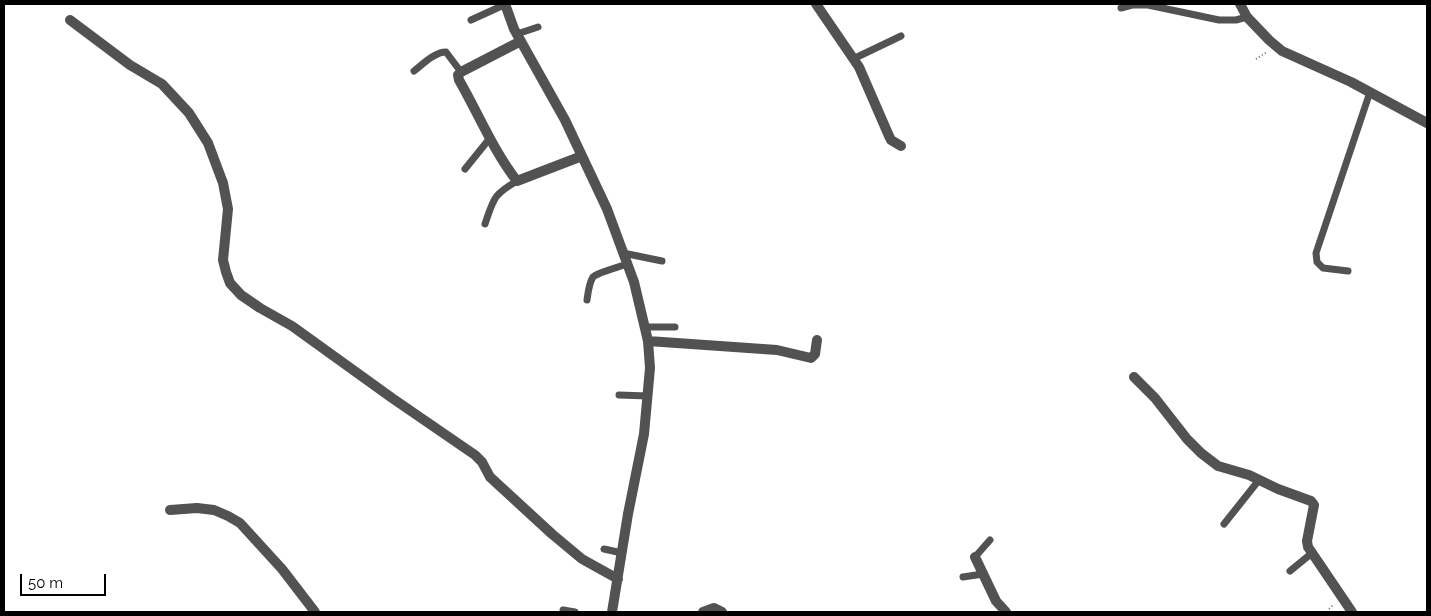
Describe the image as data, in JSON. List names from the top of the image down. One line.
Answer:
{"scale_bar":"50 m"}
